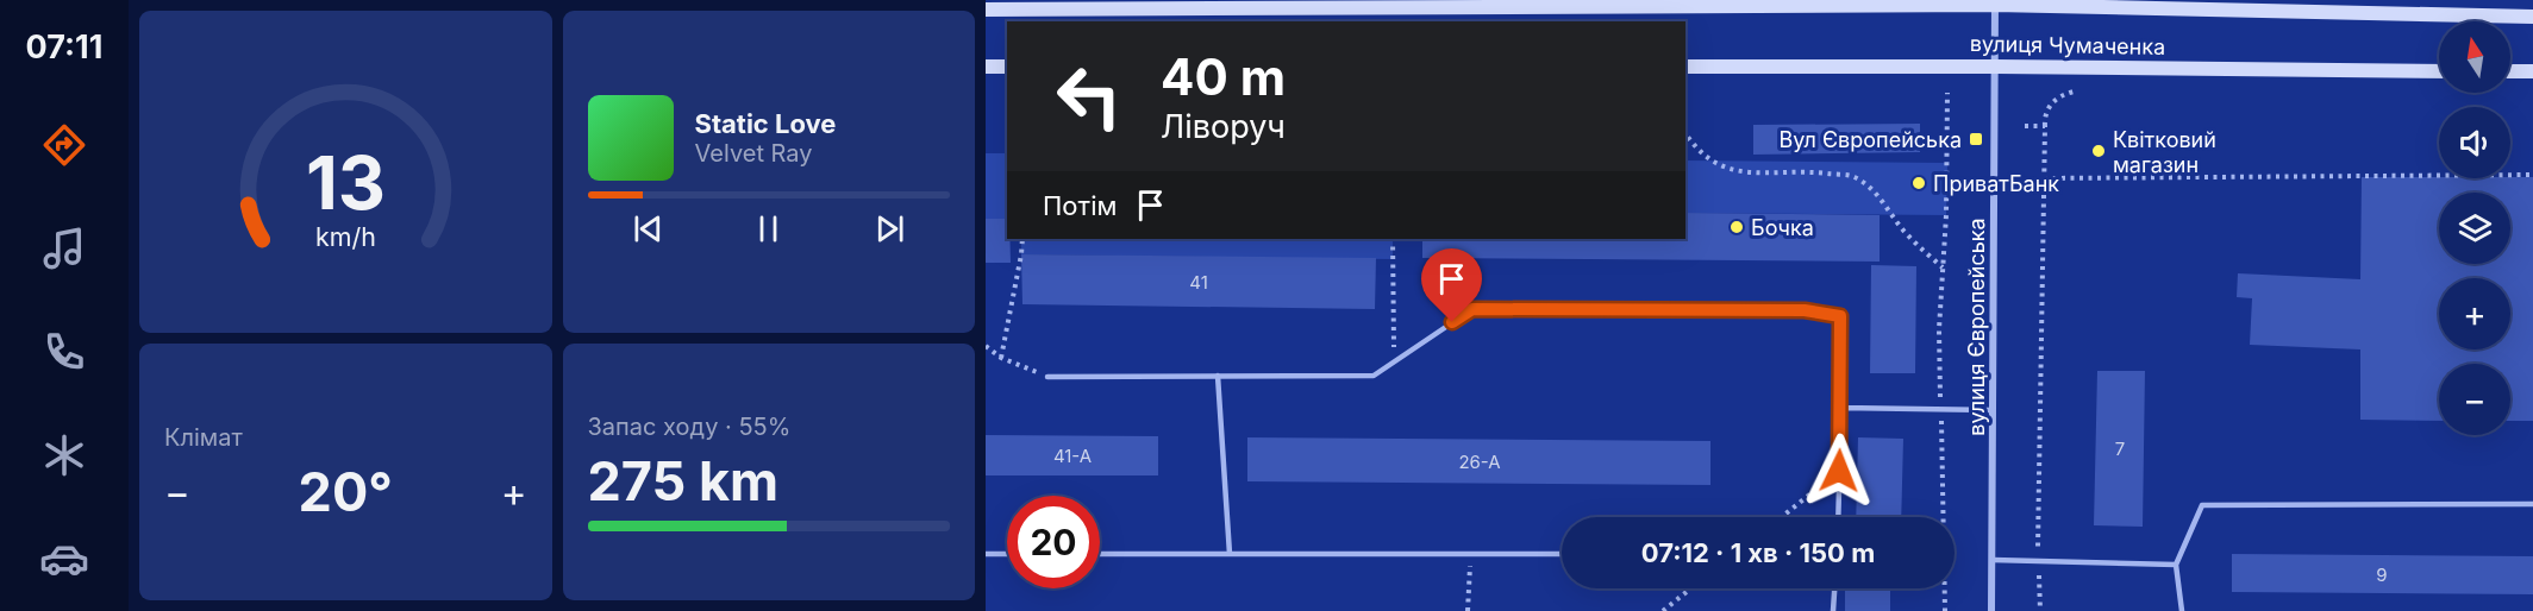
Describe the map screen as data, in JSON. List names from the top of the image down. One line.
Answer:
{"streets":{"street":["вулиця Чумаченка","вулиця Європейська"]},"crossings":[["вулиця Чумаченка","вулиця Європейська"]],"places":{"transit":["Вул Європейська"],"other":["Квітковий магазин","ПриватБанк","Бочка"]},"house_numbers":["41","7","41-А","26-А","9"],"north":"top","page":{"tabs":"07:11","map_buttons":["+","−"],"turn":["40 m","Ліворуч"],"song":["Static Love","Velvet Ray"],"then":"Потім","tile":["Клімат",["Запас ходу · 55%","275 km"]],"heat":["−","20°","+"],"limit":"20","trip":"07:12 · 1 хв · 150 m","gauge":["13","km/h"]}}
